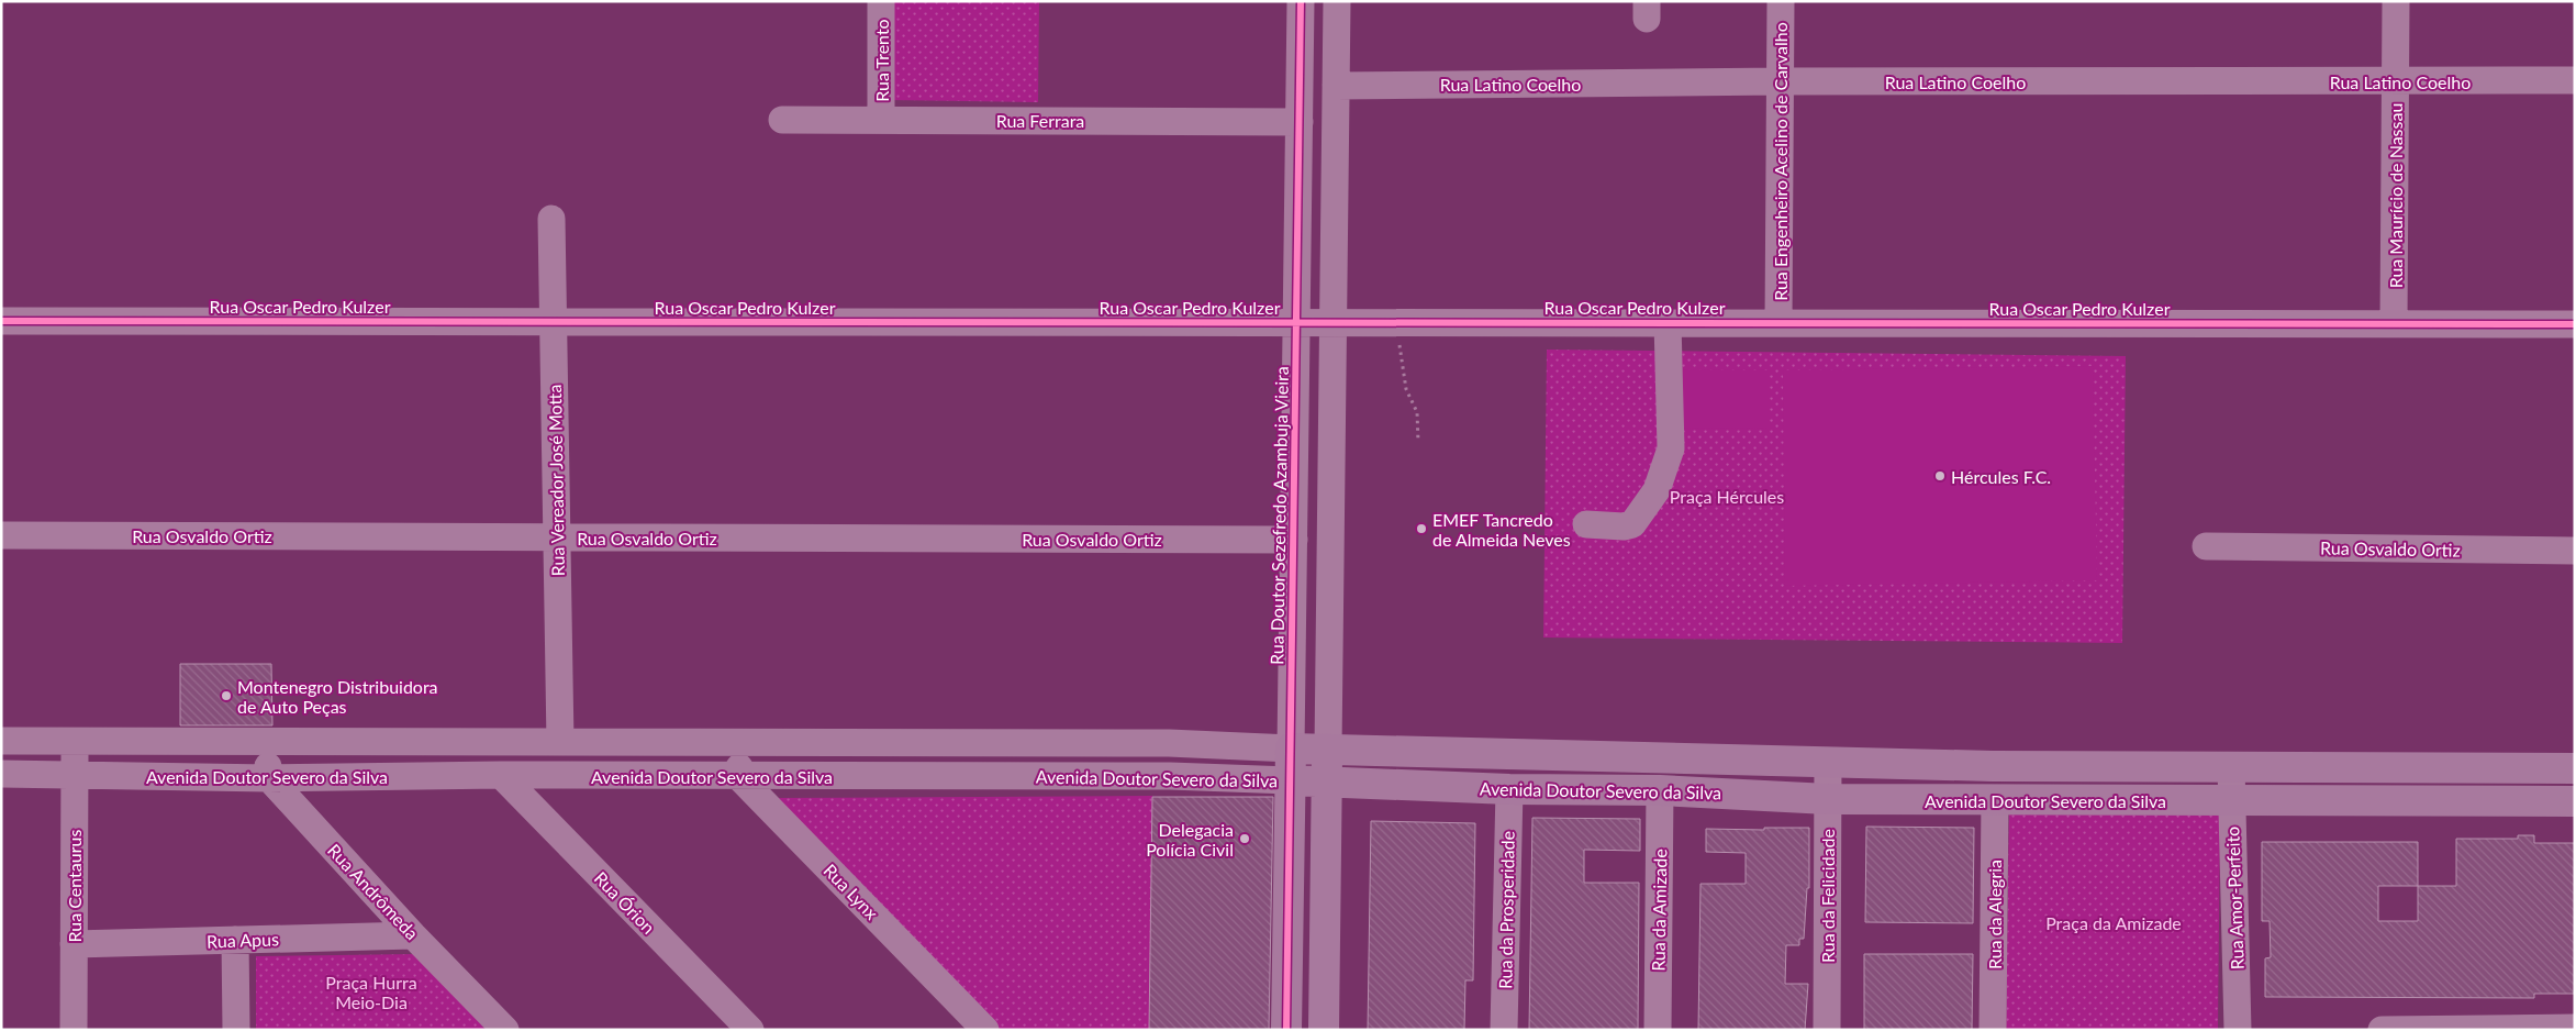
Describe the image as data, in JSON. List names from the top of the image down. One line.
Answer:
{"streets":{"main road":["Rua Doutor Sezefredo Azambuja Vieira","Avenida Doutor Severo da Silva"],"street":["Rua Trento","Rua Latino Coelho","Rua Ferrara","Rua Engenheiro Acelino de Carvalho","Rua Maurício de Nassau","Rua Oscar Pedro Kulzer","Rua Vereador José Motta","Rua Osvaldo Ortiz","Rua Centaurus","Rua Andrômeda","Rua Lynx","Rua da Felicidade","Rua Amor-Perfeito","Rua Órion","Rua da Prosperidade","Rua da Amizade","Rua da Alegria","Rua Apus"]},"crossings":[["Rua Trento","Rua Ferrara"],["Rua Latino Coelho","Rua Engenheiro Acelino de Carvalho"],["Rua Latino Coelho","Rua Maurício de Nassau"],["Rua Ferrara","Rua Doutor Sezefredo Azambuja Vieira"],["Rua Engenheiro Acelino de Carvalho","Rua Oscar Pedro Kulzer"],["Rua Maurício de Nassau","Rua Oscar Pedro Kulzer"],["Rua Oscar Pedro Kulzer","Rua Vereador José Motta"],["Rua Oscar Pedro Kulzer","Rua Doutor Sezefredo Azambuja Vieira"],["Rua Vereador José Motta","Rua Osvaldo Ortiz"],["Rua Vereador José Motta","Avenida Doutor Severo da Silva"],["Rua Doutor Sezefredo Azambuja Vieira","Rua Osvaldo Ortiz"],["Rua Doutor Sezefredo Azambuja Vieira","Avenida Doutor Severo da Silva"],["Avenida Doutor Severo da Silva","Rua Centaurus"],["Avenida Doutor Severo da Silva","Rua Andrômeda"],["Avenida Doutor Severo da Silva","Rua Lynx"],["Avenida Doutor Severo da Silva","Rua da Felicidade"],["Avenida Doutor Severo da Silva","Rua Amor-Perfeito"],["Avenida Doutor Severo da Silva","Rua Órion"],["Avenida Doutor Severo da Silva","Rua da Prosperidade"],["Avenida Doutor Severo da Silva","Rua da Amizade"],["Avenida Doutor Severo da Silva","Rua da Alegria"],["Rua Centaurus","Rua Apus"],["Rua Andrômeda","Rua Apus"]],"parks":["Praça Hércules","Praça da Amizade","Praça Hurra Meio-Dia"],"places":["Hércules F.C.","EMEF Tancredo de Almeida Neves","Montenegro Distribuidora de Auto Peças","Delegacia Polícia Civil"]}
